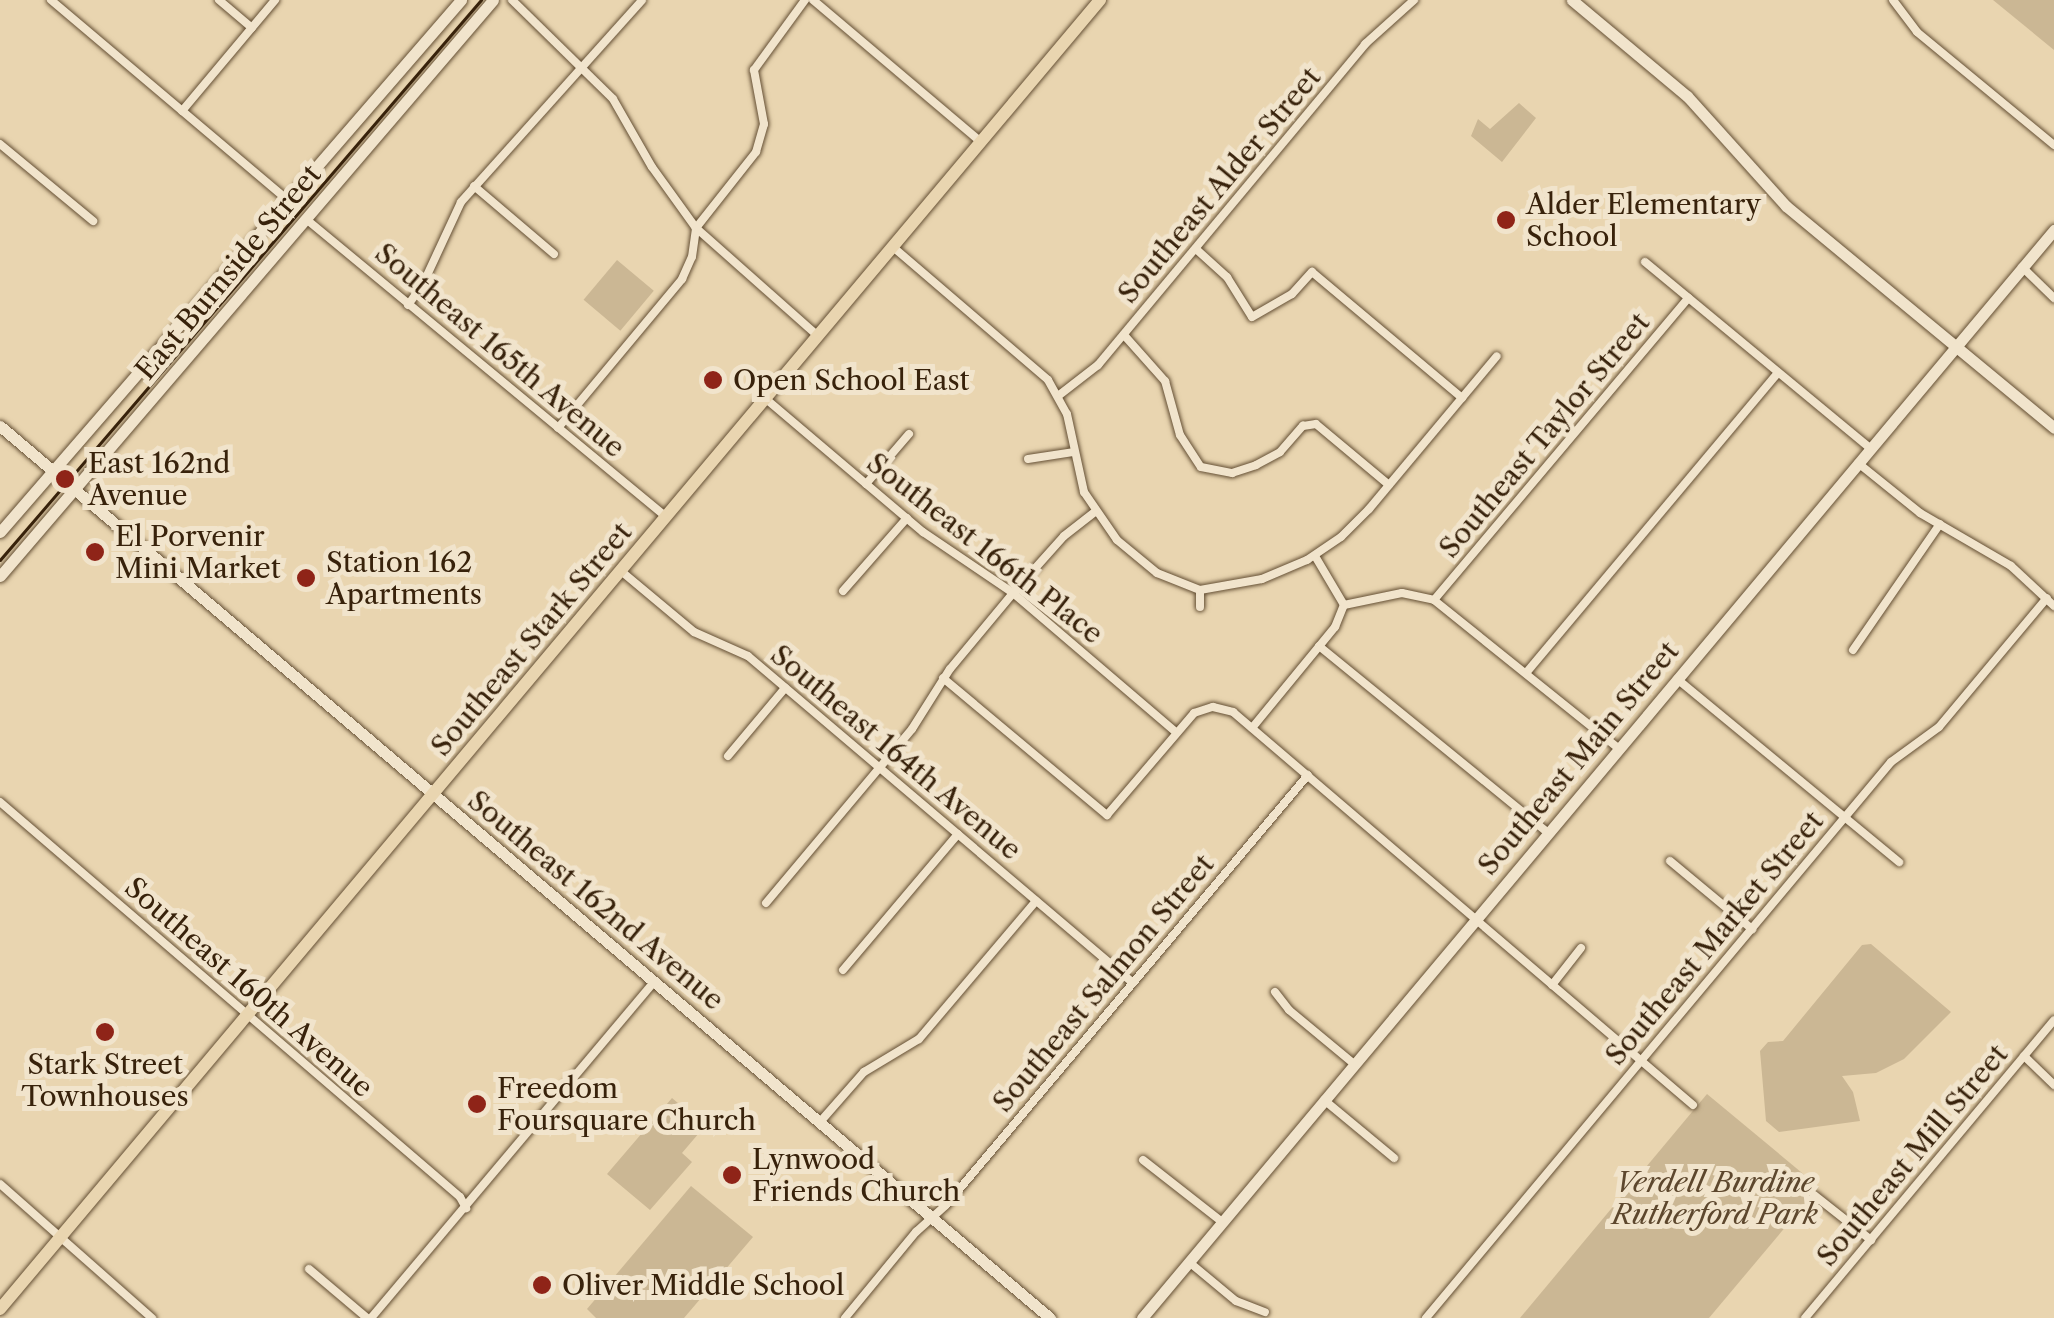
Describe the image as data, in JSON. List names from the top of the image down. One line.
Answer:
{"streets":{"main road":["Southeast Stark Street"],"street":["Southeast Alder Street","East Burnside Street","Southeast 165th Avenue","Southeast Taylor Street","Southeast 166th Place","Southeast 164th Avenue","Southeast Main Street","Southeast 162nd Avenue","Southeast Market Street","Southeast Salmon Street","Southeast 160th Avenue","Southeast Mill Street"]},"crossings":[["East Burnside Street","Southeast 165th Avenue"],["East Burnside Street","Southeast 162nd Avenue"],["Southeast 165th Avenue","Southeast Stark Street"],["Southeast 166th Place","Southeast Stark Street"],["Southeast Stark Street","Southeast 164th Avenue"],["Southeast Stark Street","Southeast 162nd Avenue"],["Southeast Stark Street","Southeast 160th Avenue"],["Southeast 164th Avenue","Southeast Salmon Street"],["Southeast 162nd Avenue","Southeast Salmon Street"]],"parks":["Verdell Burdine Rutherford Park"],"places":["Alder Elementary School","Open School East","East 162nd Avenue","El Porvenir Mini Market","Station 162 Apartments","Stark Street Townhouses","Freedom Foursquare Church","Lynwood Friends Church","Oliver Middle School"]}
